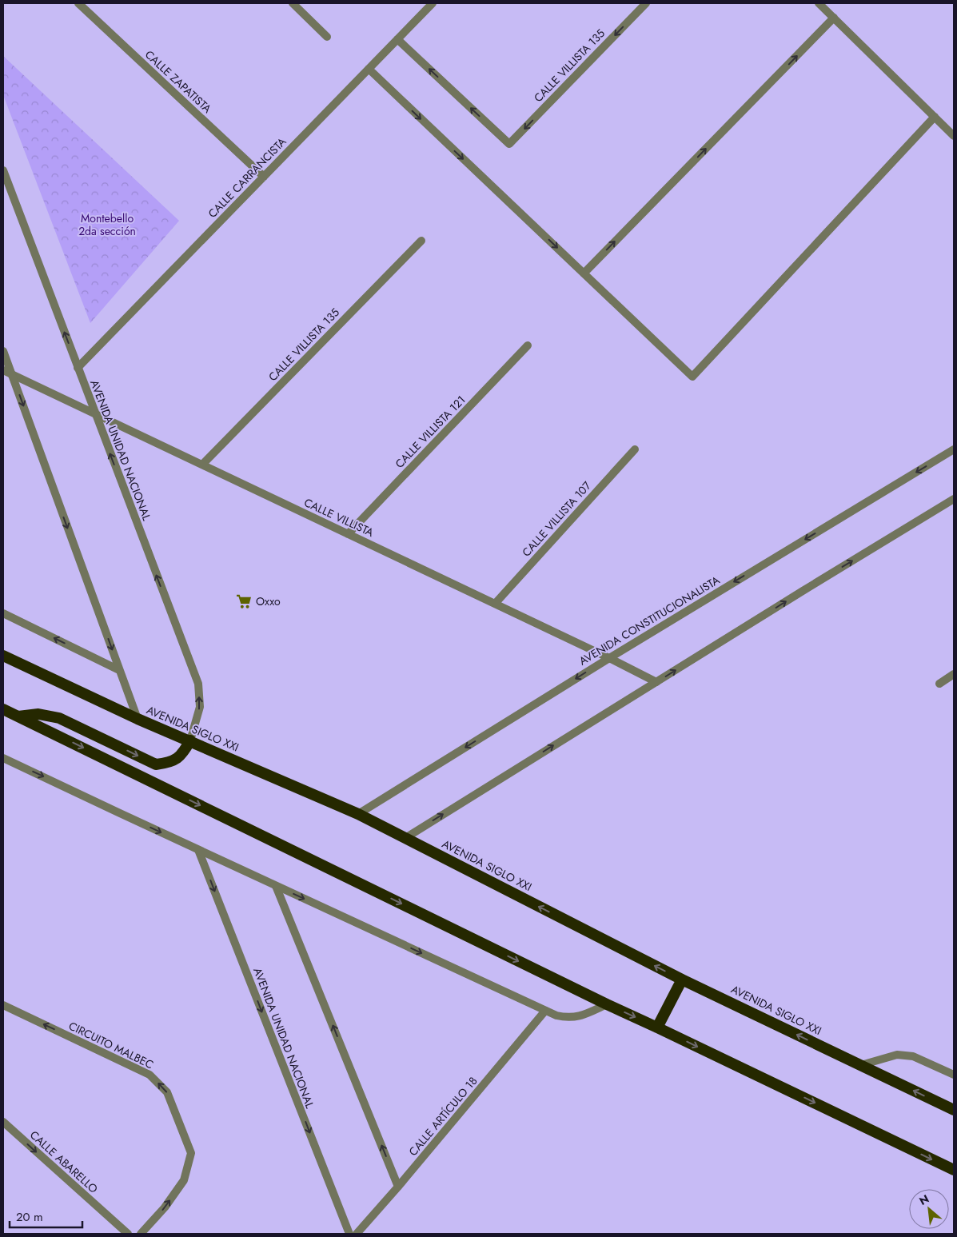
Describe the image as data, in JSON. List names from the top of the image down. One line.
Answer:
{"streets":{"highway":["AVENIDA SIGLO XXI"],"street":["CALLE VILLISTA 135","CALLE ZAPATISTA","CALLE CARRANCISTA","CALLE VILLISTA 121","AVENIDA UNIDAD NACIONAL","CALLE VILLISTA","CALLE VILLISTA 107","AVENIDA CONSTITUCIONALISTA","CIRCUITO MALBEC","CALLE ARTÍCULO 18","CALLE ABARELLO"]},"crossings":[["CALLE VILLISTA 135","CALLE CARRANCISTA"],["CALLE VILLISTA 135","CALLE VILLISTA"],["CALLE ZAPATISTA","CALLE CARRANCISTA"],["CALLE CARRANCISTA","AVENIDA UNIDAD NACIONAL"],["CALLE VILLISTA 121","CALLE VILLISTA"],["AVENIDA UNIDAD NACIONAL","CALLE VILLISTA"],["AVENIDA UNIDAD NACIONAL","AVENIDA SIGLO XXI"],["CALLE VILLISTA","CALLE VILLISTA 107"],["CALLE VILLISTA","AVENIDA CONSTITUCIONALISTA"],["AVENIDA CONSTITUCIONALISTA","AVENIDA SIGLO XXI"]],"one_way":["CALLE ABARELLO"],"parks":["Montebello 2da sección"],"places":{"supermarket":["Oxxo"]},"scale_bar":"20 m","north":"top left"}
